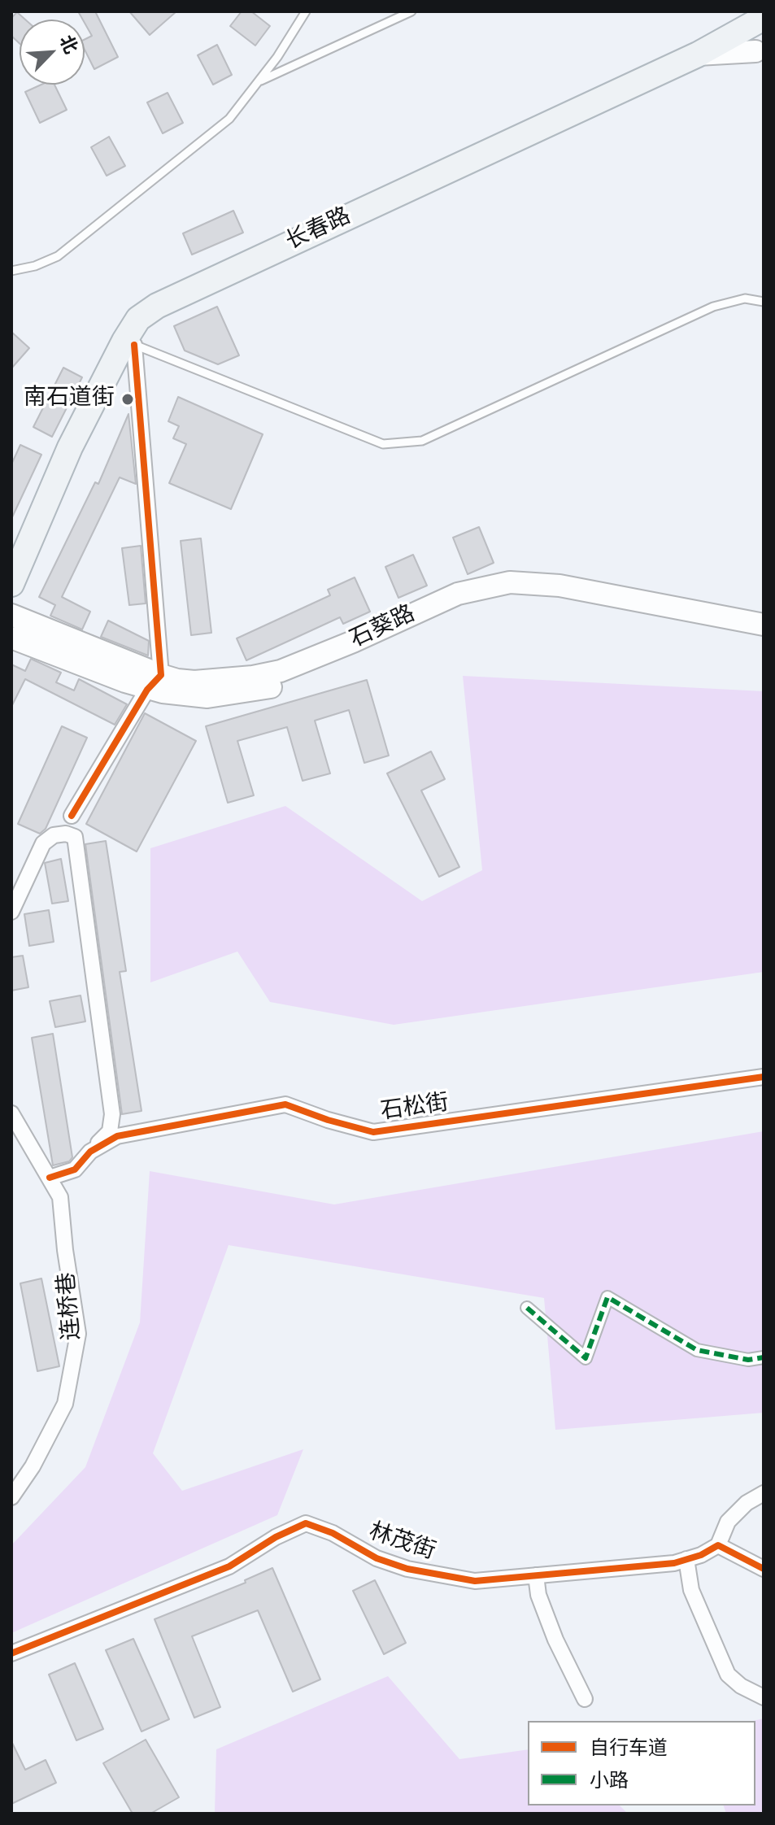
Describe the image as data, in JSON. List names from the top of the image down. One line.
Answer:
{"streets":{"main road":["长春路","石葵路"],"street":["石松街","连桥巷","林茂街"]},"crossings":[["石松街","连桥巷"]],"places":["南石道街"],"legend":["自行车道","小路"],"north":"top right"}
